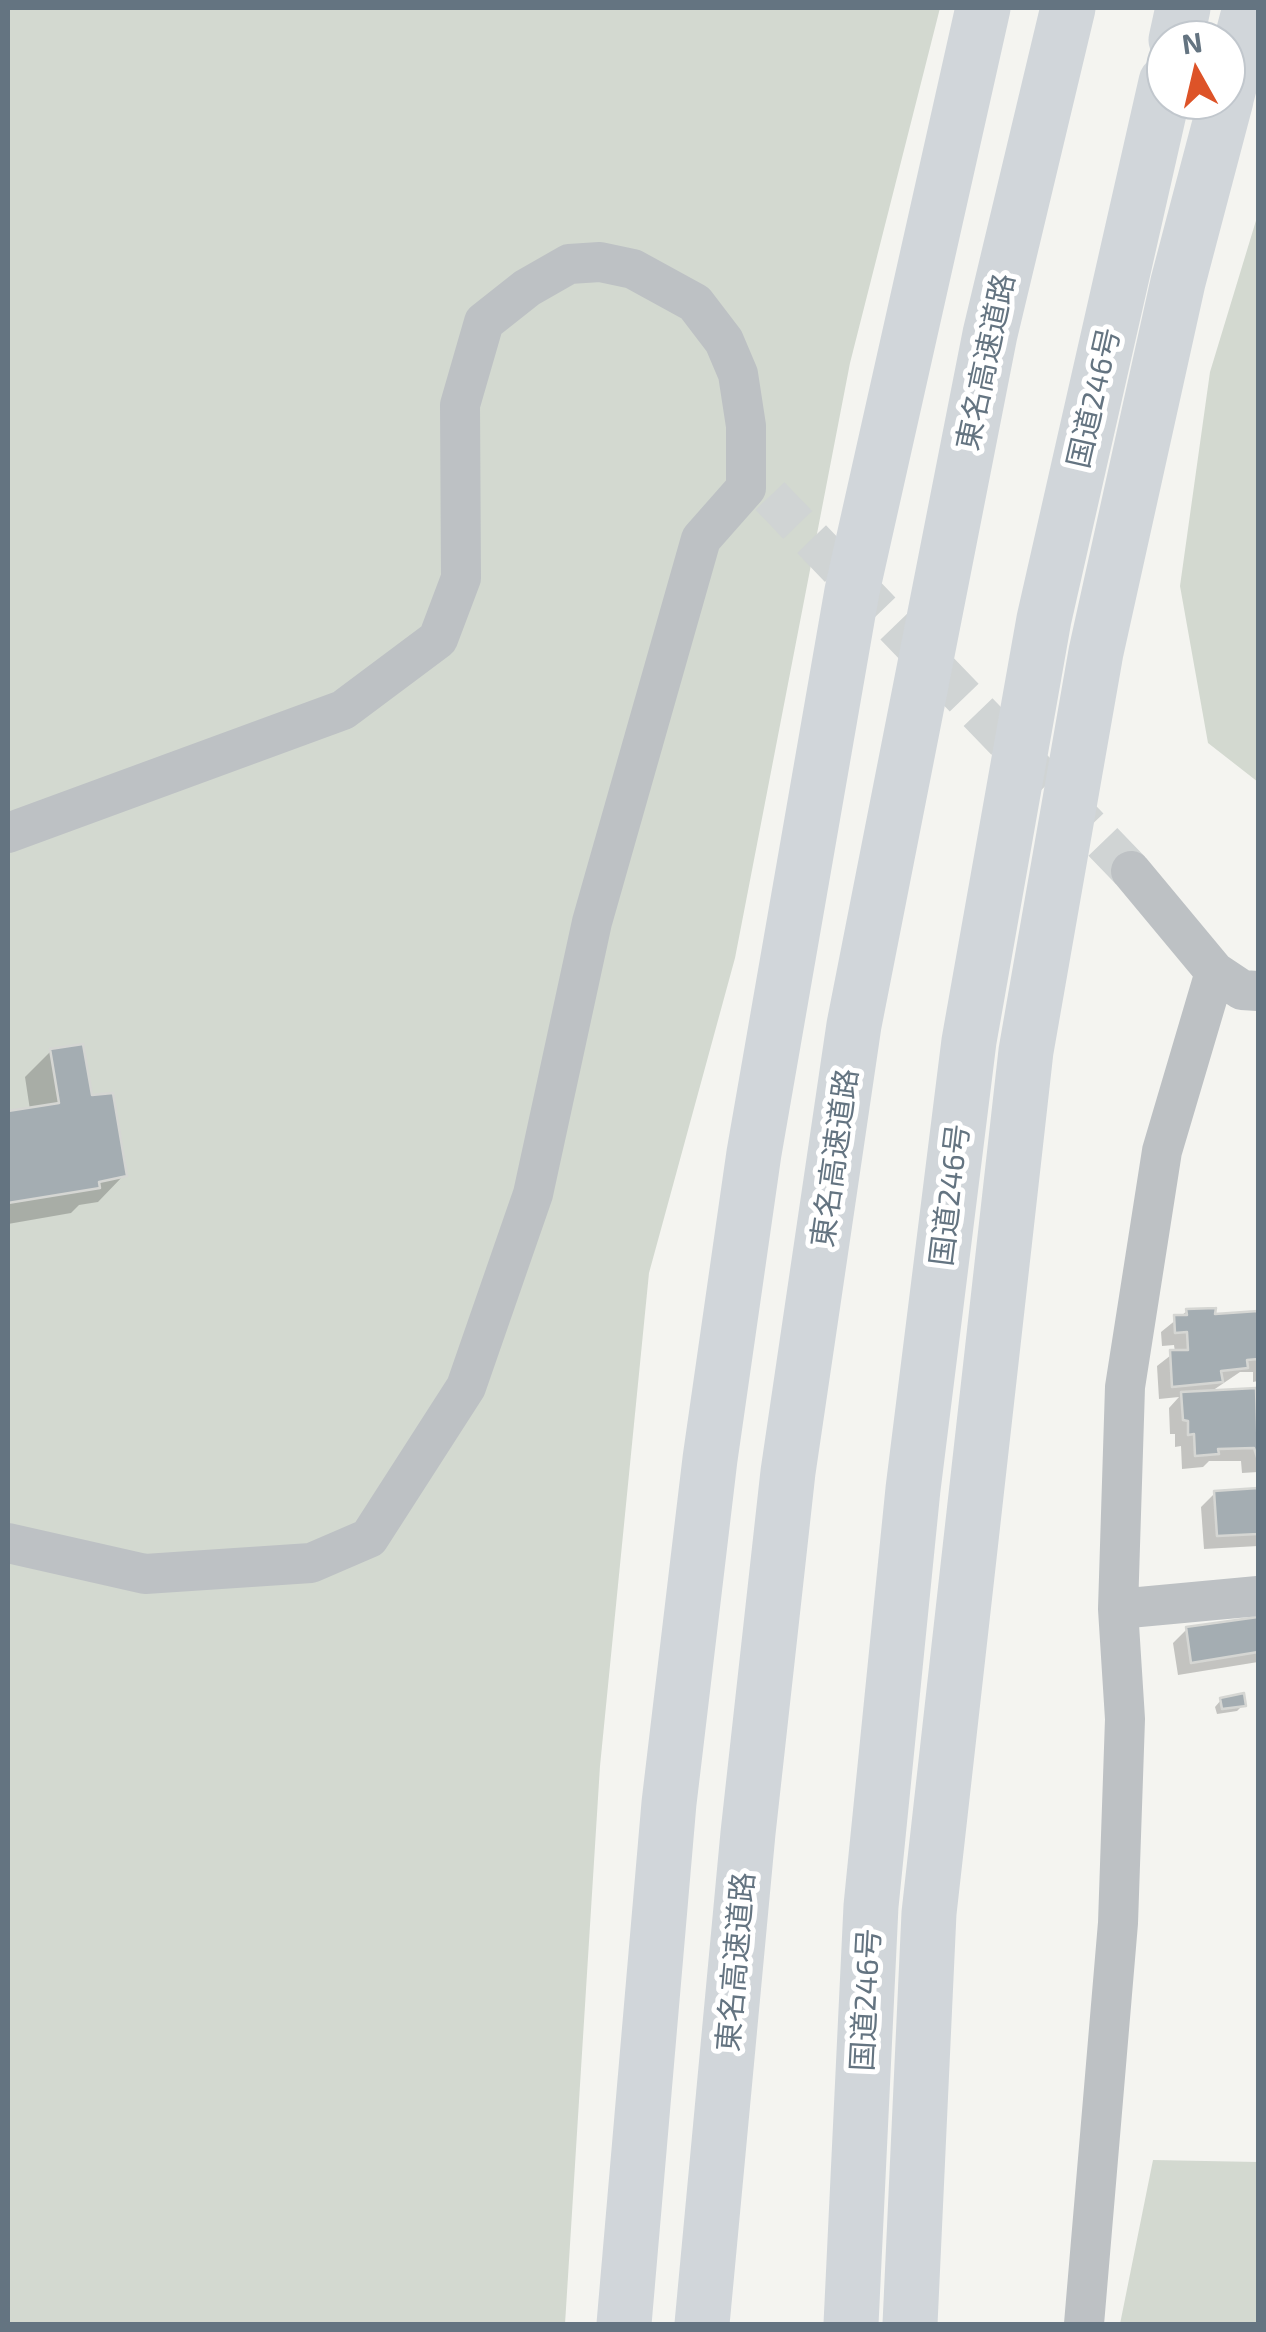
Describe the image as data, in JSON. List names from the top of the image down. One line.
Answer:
{"streets":{"highway":["東名高速道路","国道246号"]},"north":"top"}
